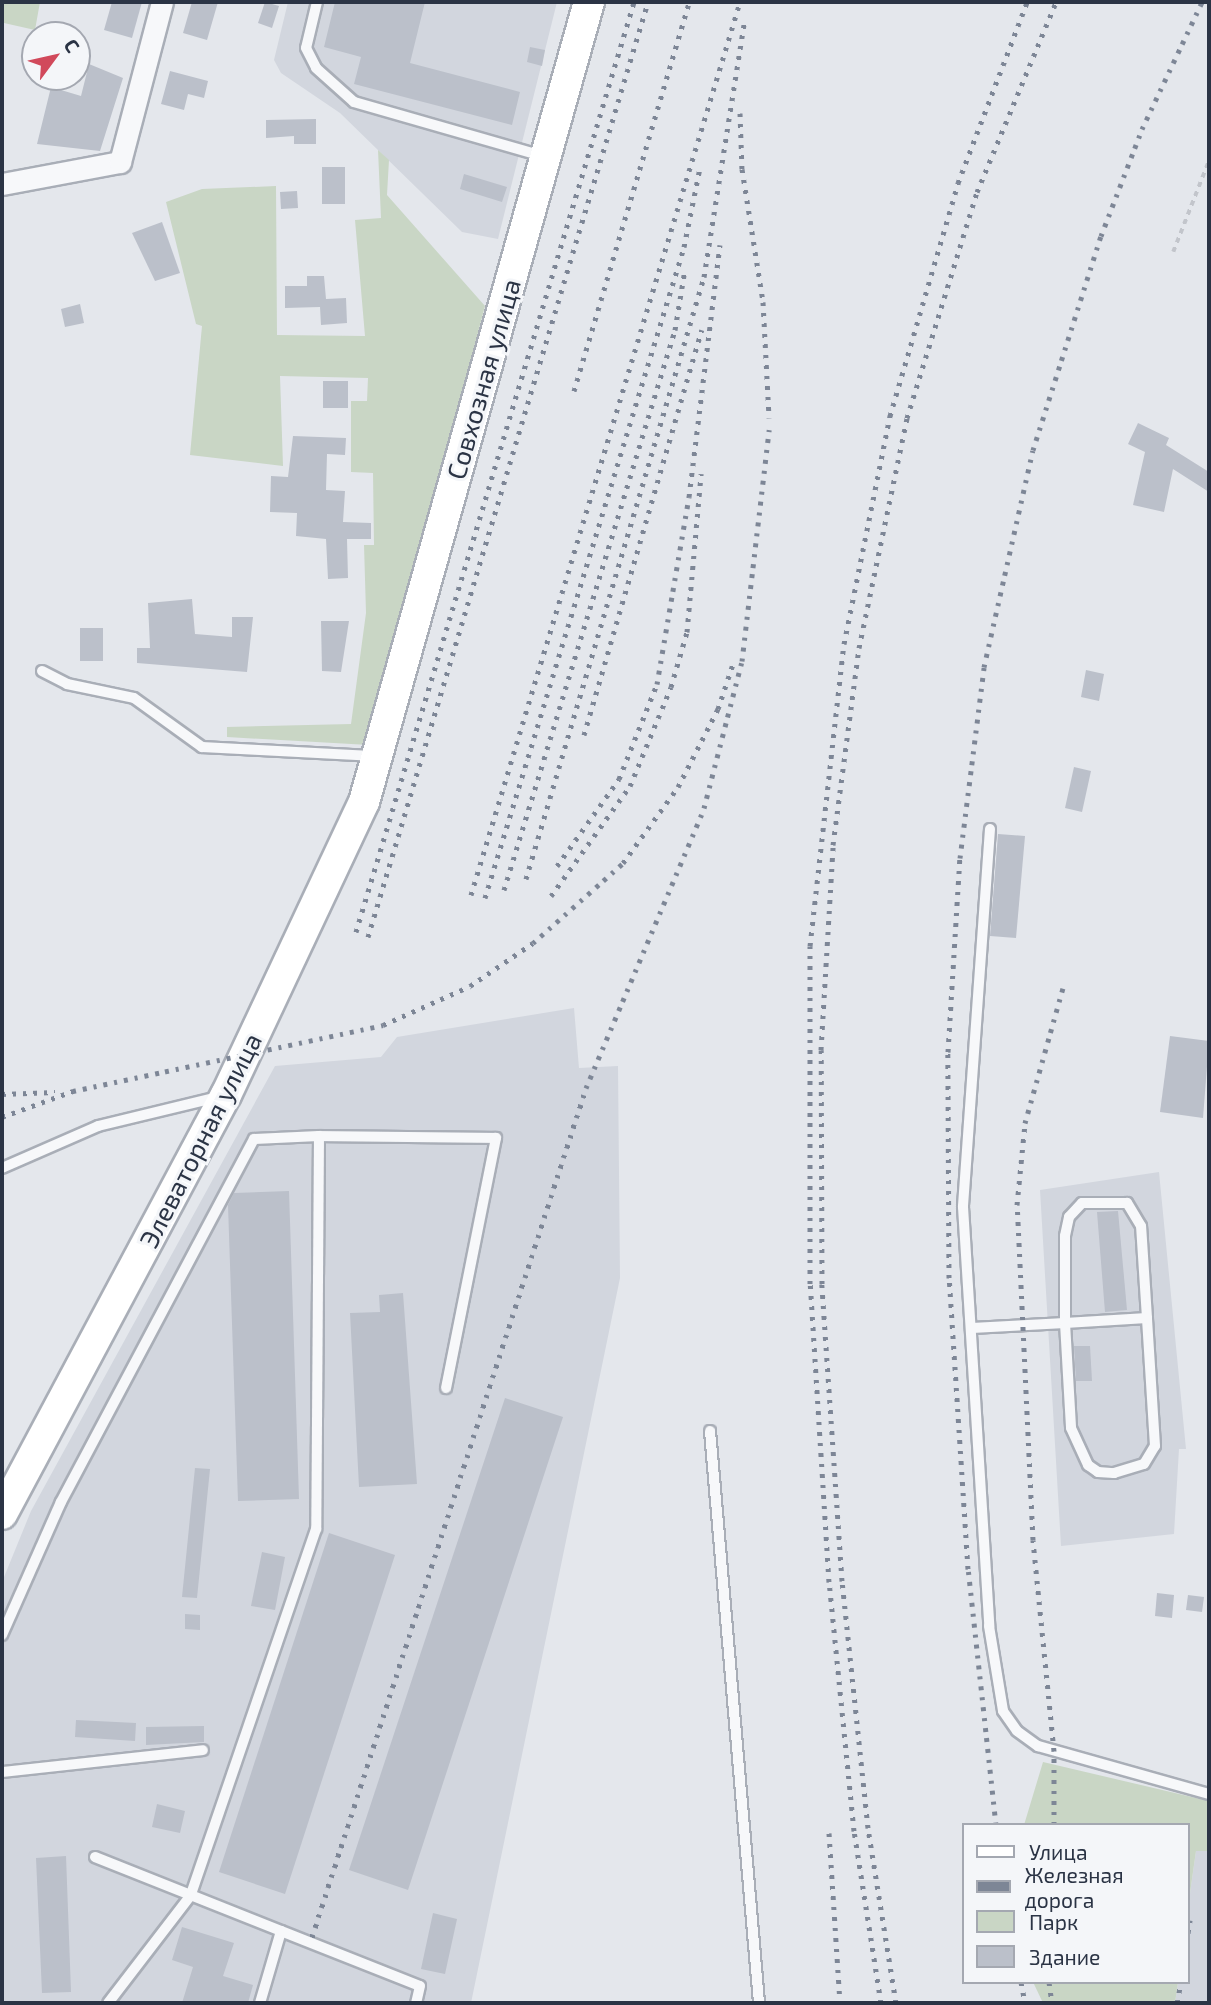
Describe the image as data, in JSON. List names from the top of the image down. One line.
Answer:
{"streets":{"street":["Совхозная улица","Элеваторная улица"]},"crossings":[["Совхозная улица","Элеваторная улица"]],"legend":["Улица","Железная дорога","Парк","Здание"],"north":"top right"}
